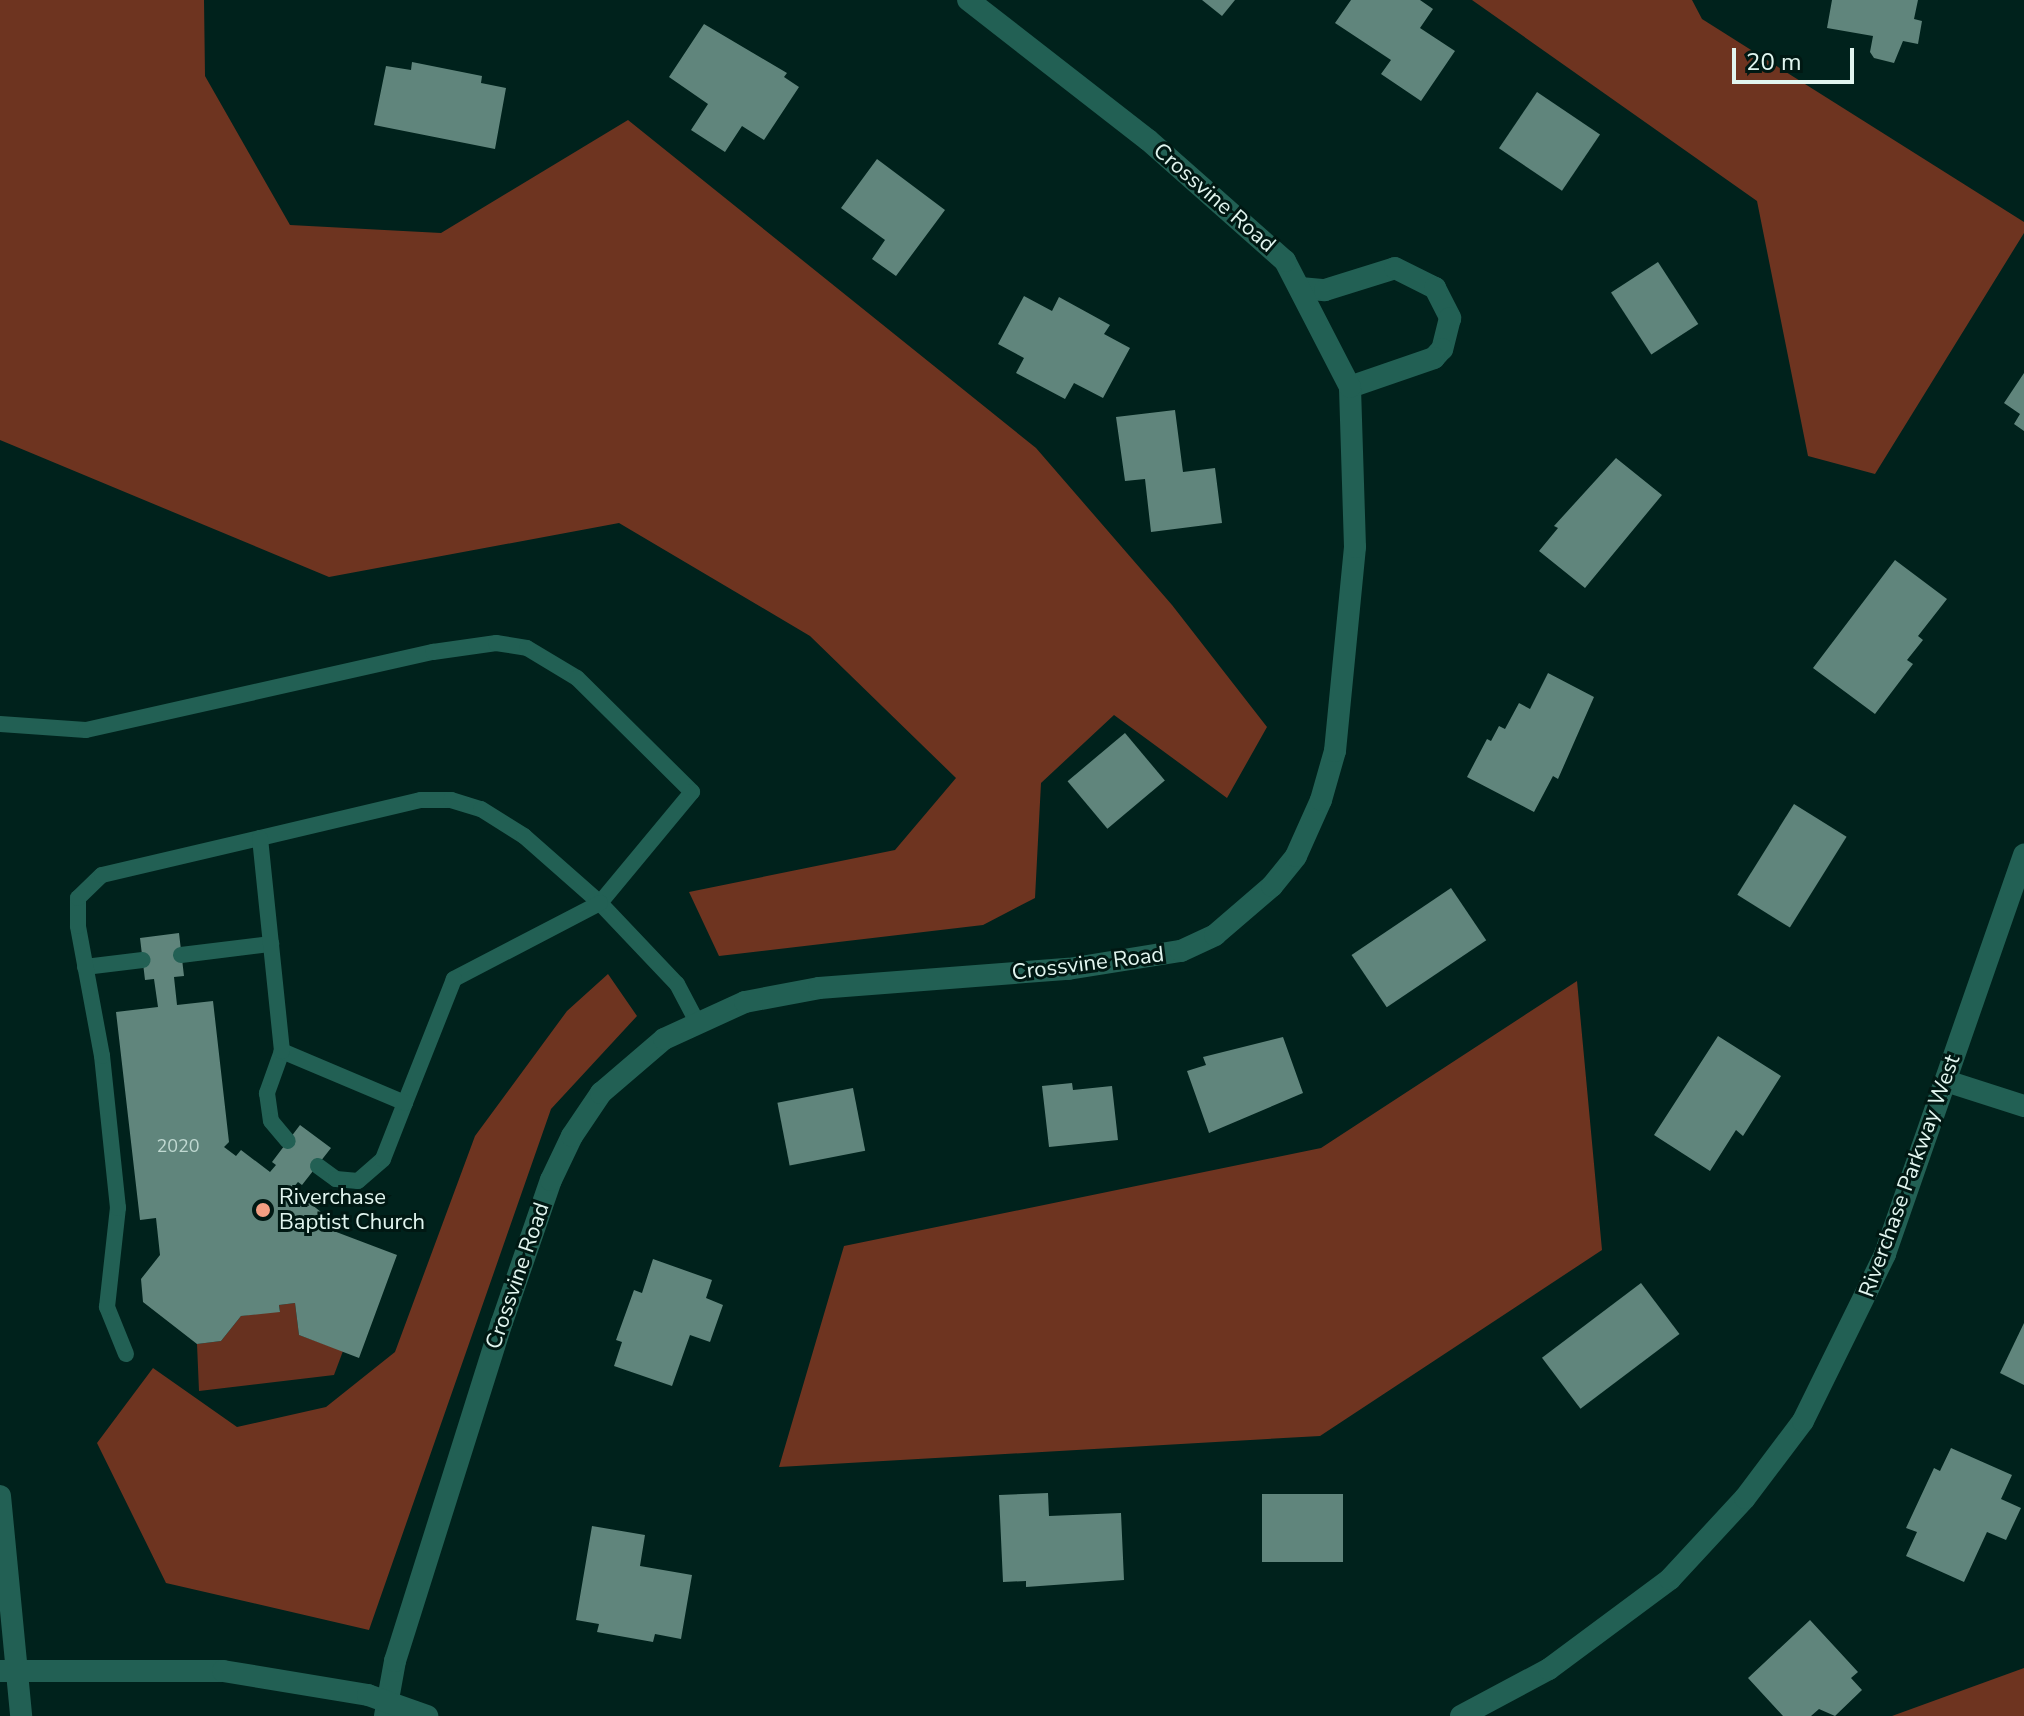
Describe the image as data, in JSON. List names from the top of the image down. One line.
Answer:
{"streets":{"street":["Crossvine Road","Riverchase Parkway West"]},"places":["Riverchase Baptist Church"],"house_numbers":["2020"],"scale_bar":"20 m"}
